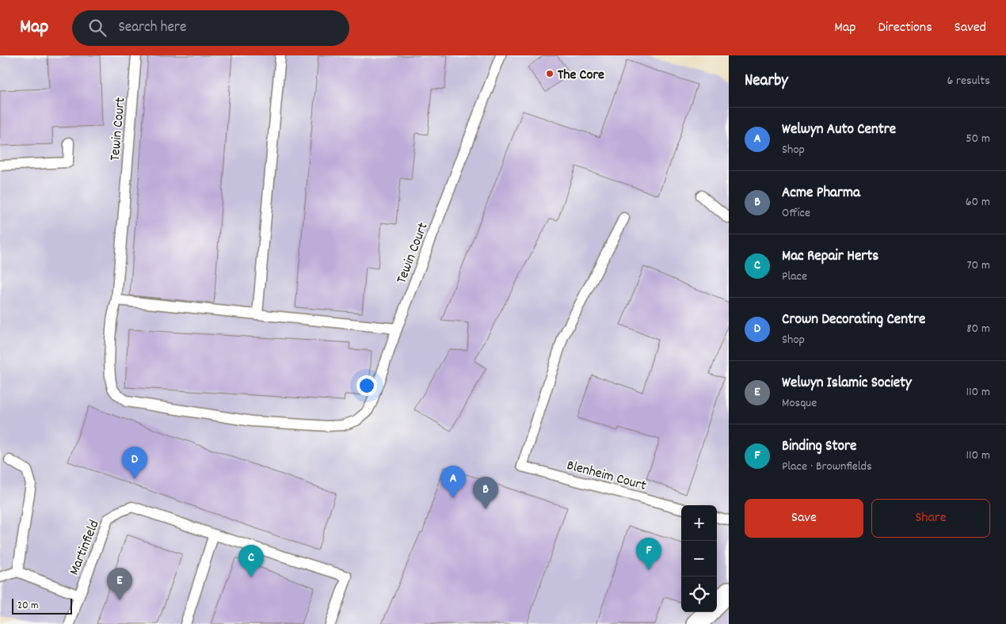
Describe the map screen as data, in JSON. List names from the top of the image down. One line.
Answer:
{"streets":{"lane":["Tewin Court","Blenheim Court","Martinfield"]},"places":["The Core"],"scale_bar":"20 m","page":{"header":"Map","search":"Search here","nav":["Map","Directions","Saved"],"heading":["Nearby","6 results"],"list":[{"mark":"A","name":"Welwyn Auto Centre","note":"Shop","value":"50 m"},{"mark":"B","name":"Acme Pharma","note":"Office","value":"60 m"},{"mark":"C","name":"Mac Repair Herts","note":"Place","value":"70 m"},{"mark":"D","name":"Crown Decorating Centre","note":"Shop","value":"80 m"},{"mark":"E","name":"Welwyn Islamic Society","note":"Mosque","value":"110 m"},{"mark":"F","name":"Binding Store","note":"Place · Brownfields","value":"110 m"}],"pins":["D","A","B","F","C","E"],"buttons":["Save","Share"],"map_buttons":["+","−"],"scale":"20 m"}}
